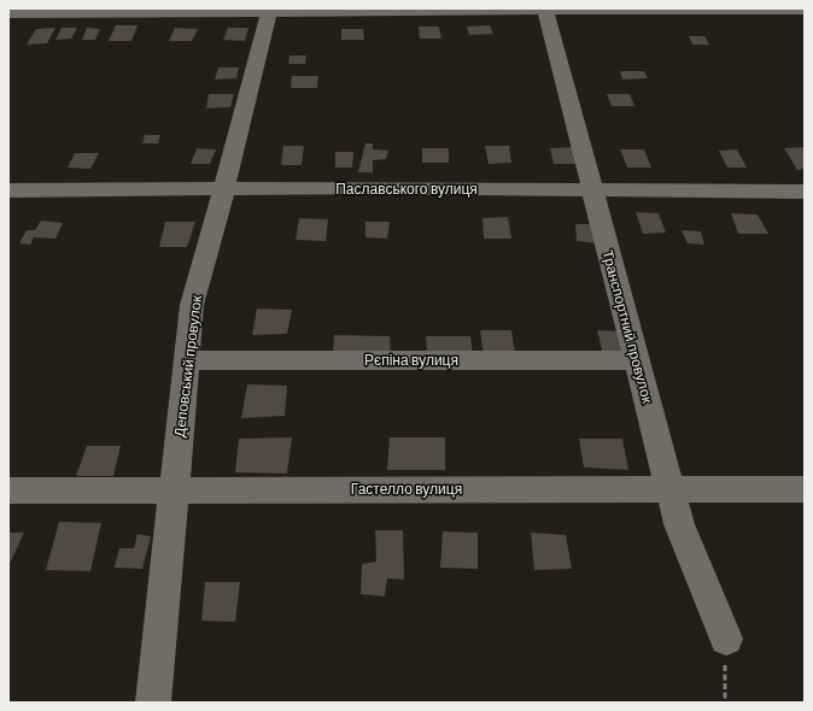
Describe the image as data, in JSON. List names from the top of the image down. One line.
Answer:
{"streets":{"street":["Паславського вулиця","Транспортний провулок","Рєпіна вулиця","Деповський провулок","Гастелло вулиця"]},"crossings":[["Паславського вулиця","Транспортний провулок"],["Паславського вулиця","Деповський провулок"],["Транспортний провулок","Рєпіна вулиця"],["Транспортний провулок","Гастелло вулиця"],["Рєпіна вулиця","Деповський провулок"],["Деповський провулок","Гастелло вулиця"]]}
